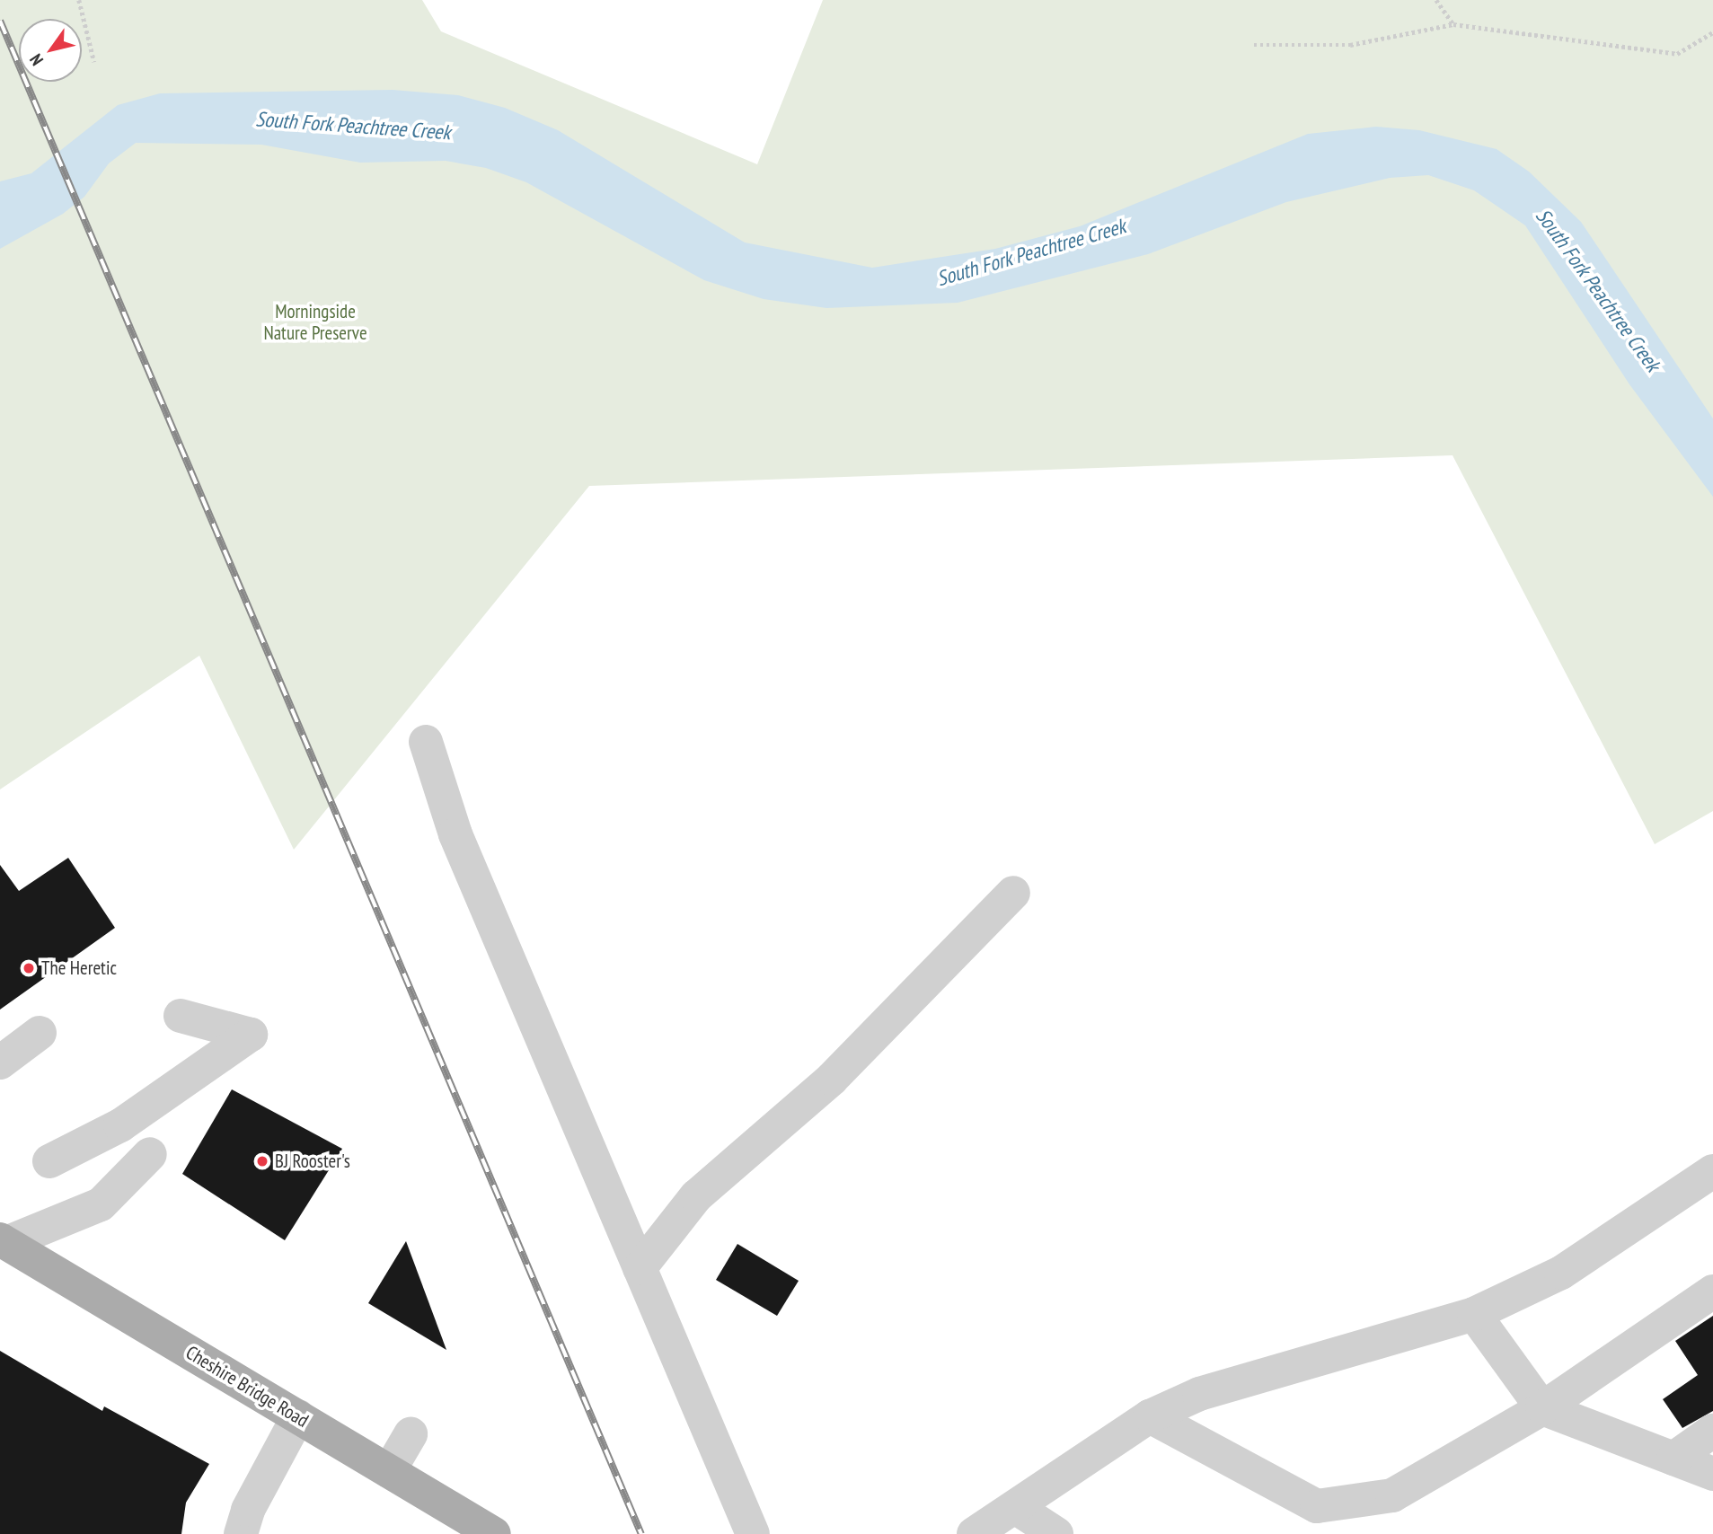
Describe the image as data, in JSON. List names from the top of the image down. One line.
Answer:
{"streets":{"main road":["Cheshire Bridge Road"]},"water":["South Fork Peachtree Creek"],"parks":["Morningside Nature Preserve"],"places":["The Heretic","BJ Rooster's"],"north":"bottom left"}
